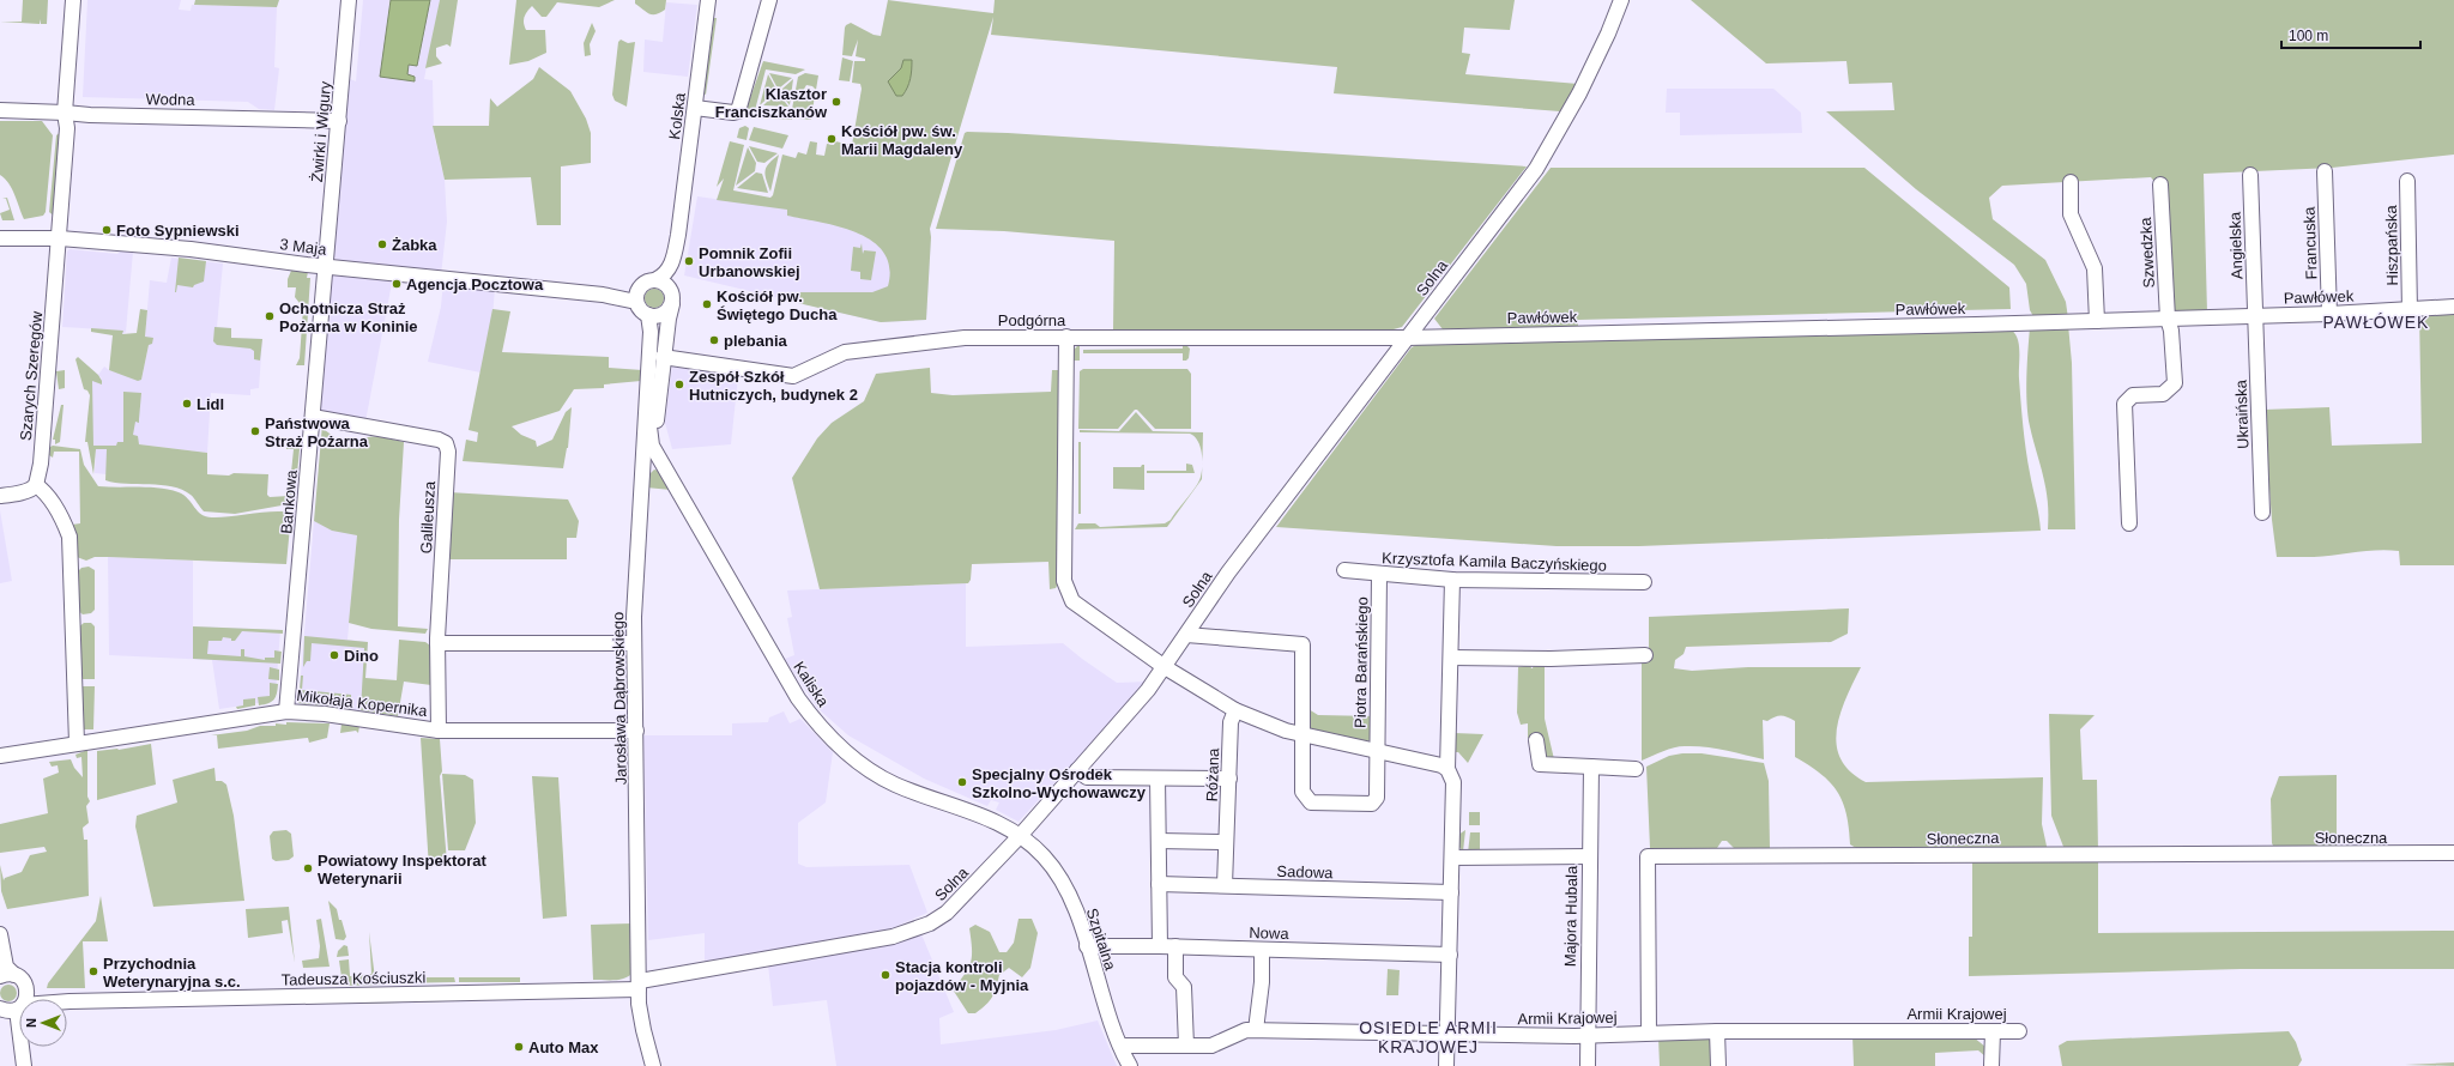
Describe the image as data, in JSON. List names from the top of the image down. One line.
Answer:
{"streets":{"street":["Wodna","Kolska","Żwirki i Wigury","Francuska","Angielska","Hiszpańska","3 Maja","Szwedzka","Solna","Pawłówek","Podgórna","Szarych Szeregów","Ukraińska","Bankowa","Galileusza","Krzysztofa Kamila Baczyńskiego","Piotra Barańskiego","Kaliska","Jarosława Dąbrowskiego","Mikołaja Kopernika","Różana","Słoneczna","Sadowa","Majora Hubala","Nowa","Szpitalna","Tadeusza Kościuszki","Armii Krajowej"]},"crossings":[["Wodna","Żwirki i Wigury"],["Wodna","Szarych Szeregów"],["Kolska","3 Maja"],["Kolska","Jarosława Dąbrowskiego"],["Żwirki i Wigury","3 Maja"],["Żwirki i Wigury","Bankowa"],["Francuska","Pawłówek"],["Angielska","Pawłówek"],["Angielska","Ukraińska"],["Hiszpańska","Pawłówek"],["3 Maja","Szarych Szeregów"],["3 Maja","Bankowa"],["3 Maja","Jarosława Dąbrowskiego"],["Szwedzka","Pawłówek"],["Solna","Pawłówek"],["Solna","Podgórna"],["Solna","Kaliska"],["Solna","Jarosława Dąbrowskiego"],["Solna","Szpitalna"],["Solna","Tadeusza Kościuszki"],["Pawłówek","Podgórna"],["Pawłówek","Ukraińska"],["Bankowa","Galileusza"],["Bankowa","Mikołaja Kopernika"],["Galileusza","Mikołaja Kopernika"],["Krzysztofa Kamila Baczyńskiego","Piotra Barańskiego"],["Kaliska","Jarosława Dąbrowskiego"],["Kaliska","Szpitalna"],["Jarosława Dąbrowskiego","Mikołaja Kopernika"],["Jarosława Dąbrowskiego","Tadeusza Kościuszki"],["Różana","Sadowa"],["Słoneczna","Armii Krajowej"],["Majora Hubala","Armii Krajowej"],["Nowa","Szpitalna"],["Szpitalna","Armii Krajowej"]],"districts":["PAWŁÓWEK","OSIEDLE ARMII KRAJOWEJ"],"places":["Klasztor Franciszkanów","Kościół pw. św. Marii Magdaleny","Foto Sypniewski","Żabka","Pomnik Zofii Urbanowskiej","Agencja Pocztowa","Kościół pw. Świętego Ducha","Ochotnicza Straż Pożarna w Koninie","plebania","Zespół Szkół Hutniczych, budynek 2","Lidl","Państwowa Straż Pożarna","Dino","Specjalny Ośrodek Szkolno-Wychowawczy","Powiatowy Inspektorat Weterynarii","Przychodnia Weterynaryjna s.c.","Stacja kontroli pojazdów - Myjnia","Auto Max"],"scale_bar":"100 m","north":"left"}
